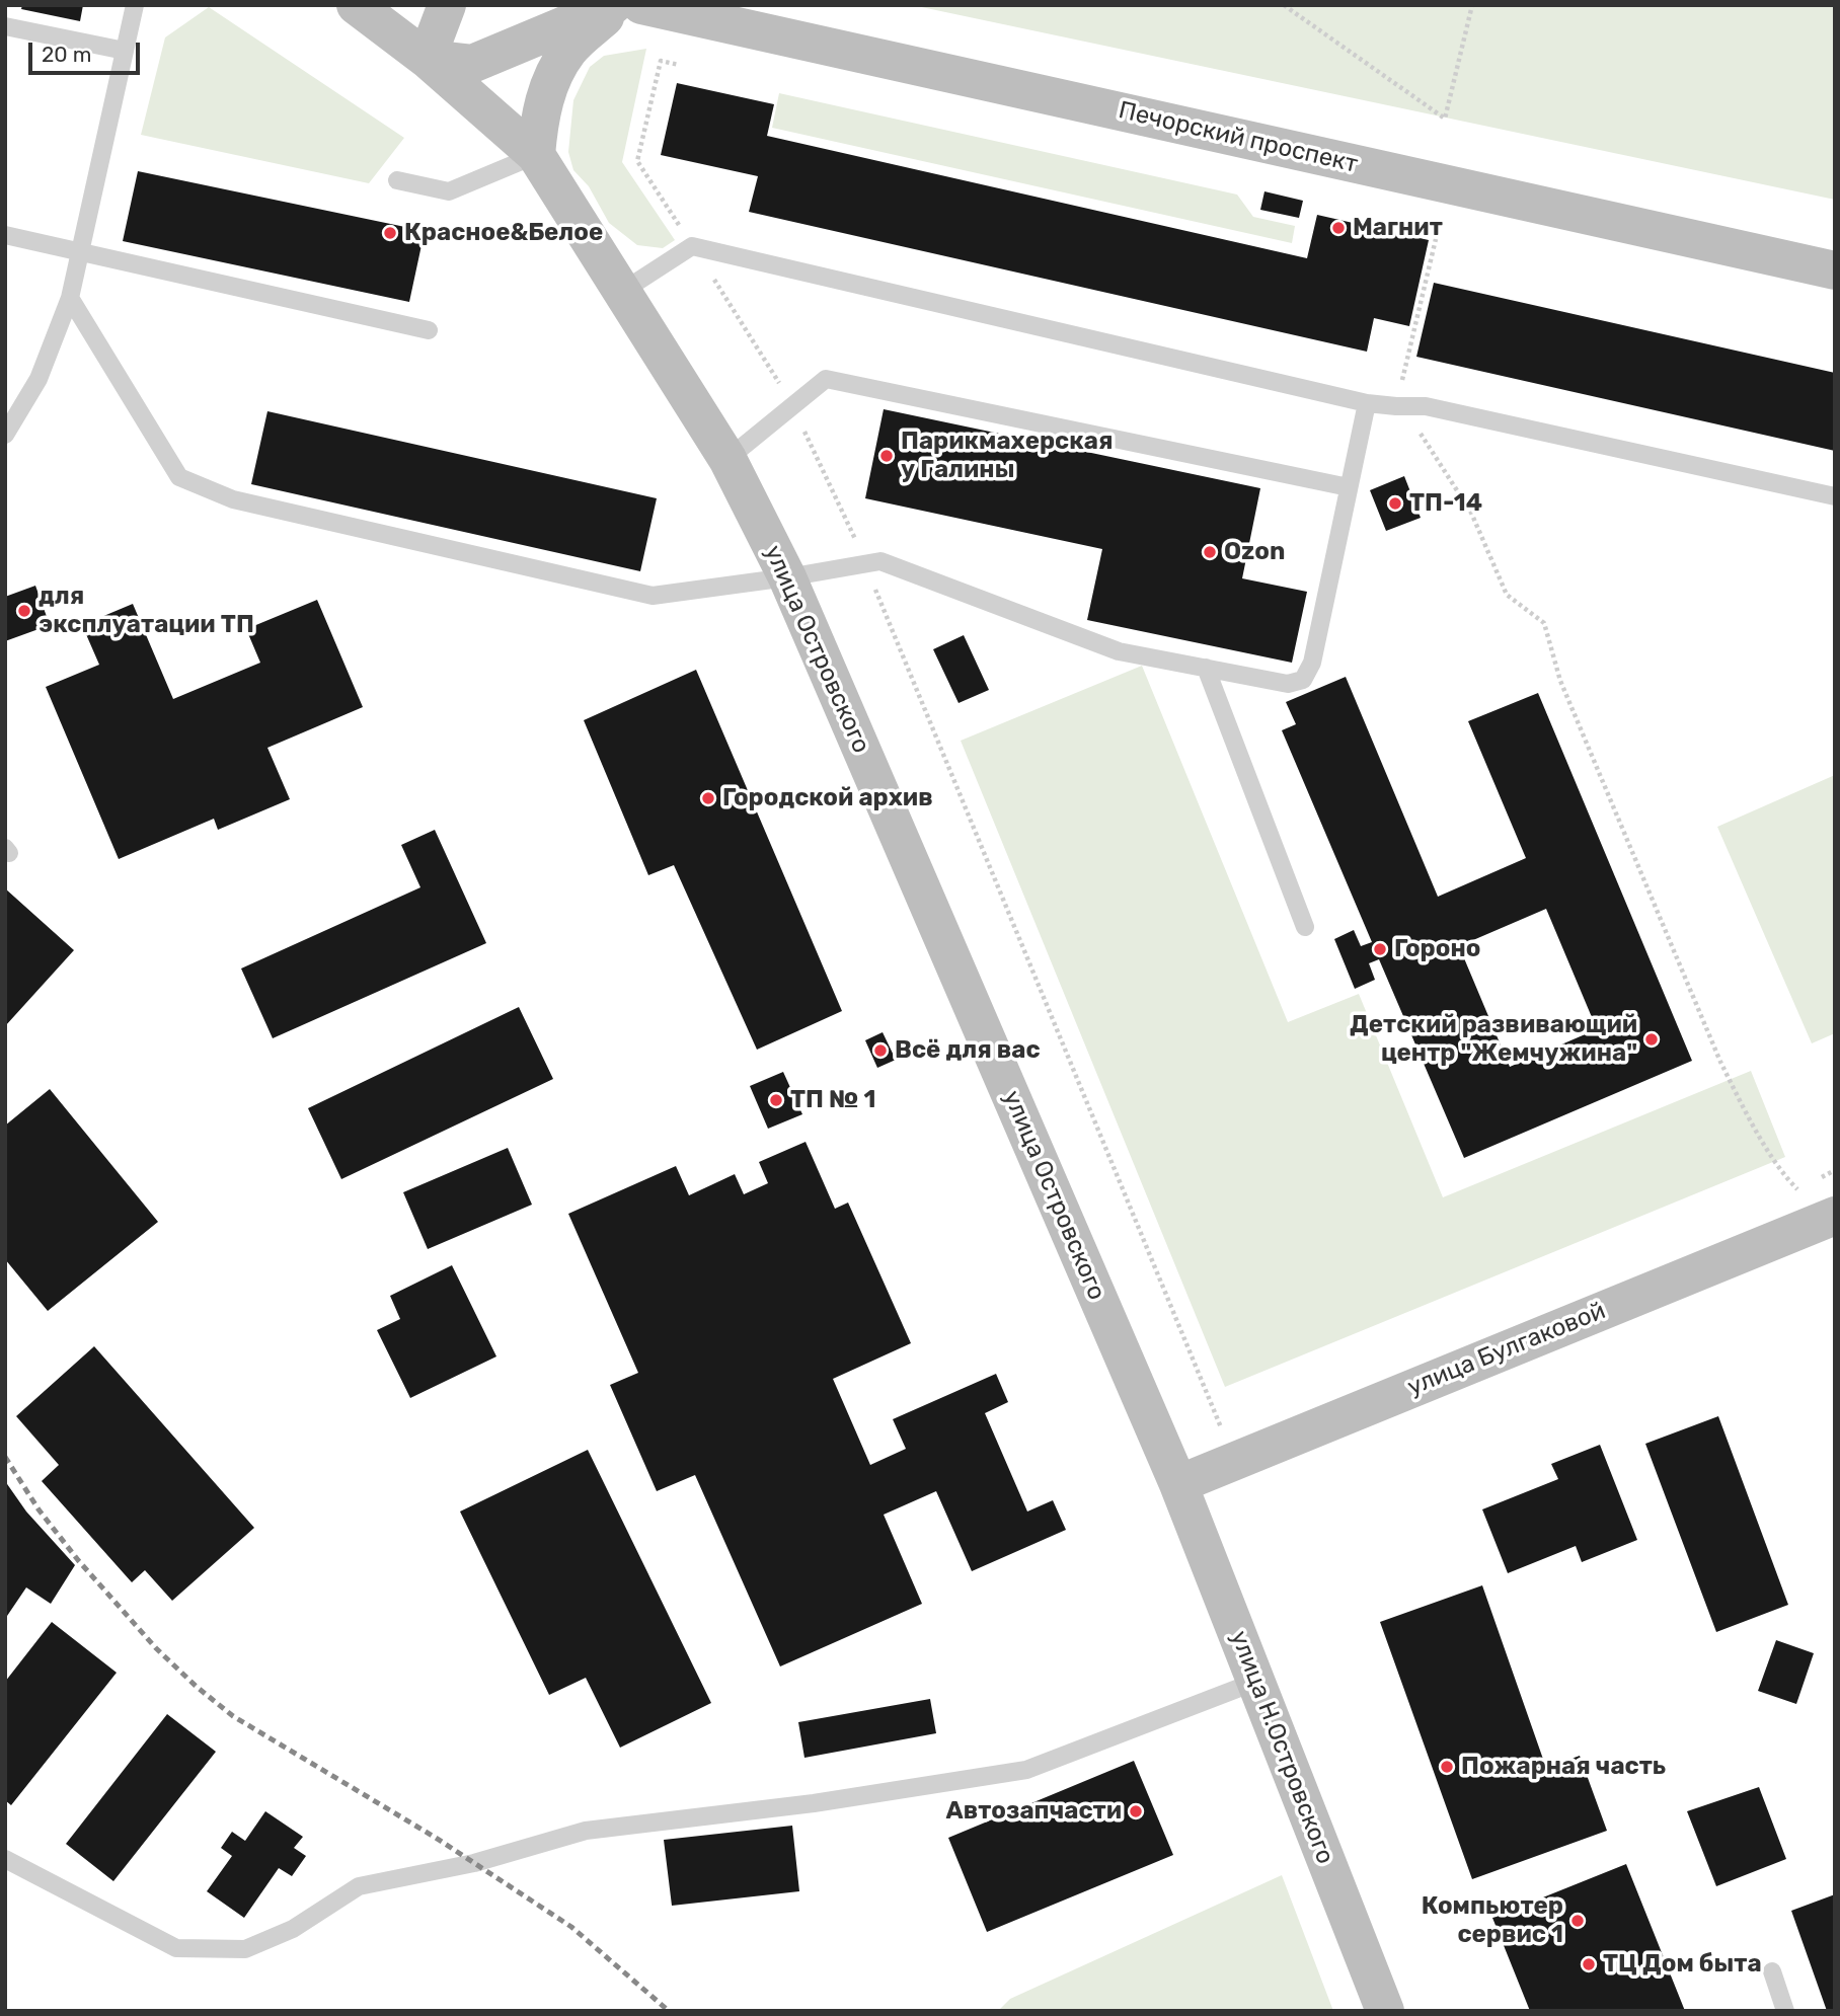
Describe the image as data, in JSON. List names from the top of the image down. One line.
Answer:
{"streets":{"main road":["Печорский проспект","улица Островского","улица Булгаковой","улица Н.Островского"]},"crossings":[["улица Островского","улица Булгаковой"],["улица Островского","улица Н.Островского"],["улица Булгаковой","улица Н.Островского"]],"places":["Магнит","Красное&Белое","Парикмахерская у Галины","ТП-14","Ozon","для эксплуатации ТП","Городской архив","Гороно","Детский развивающий центр \"Жемчужина\"","Всё для вас","ТП № 1","Пожарная часть","Автозапчасти","Компьютер сервис 1","ТЦ Дом быта"],"scale_bar":"20 m"}
